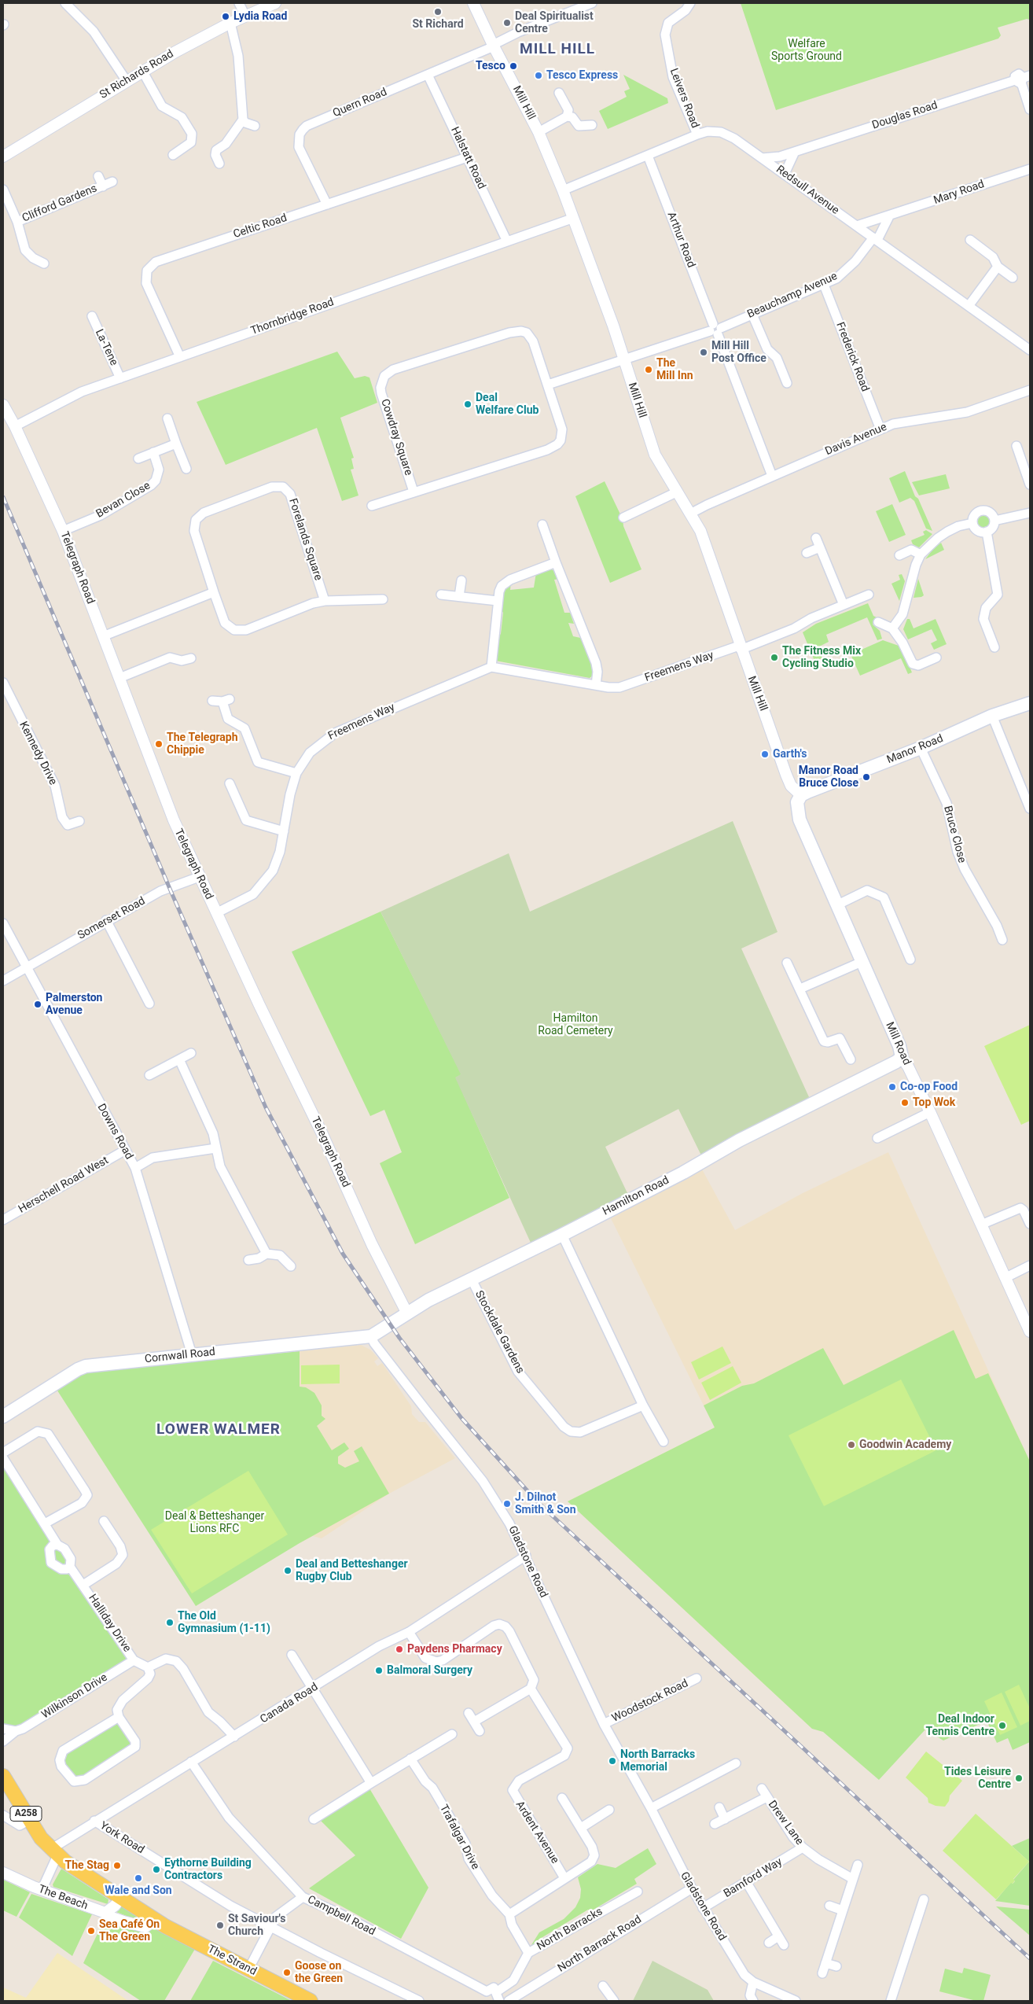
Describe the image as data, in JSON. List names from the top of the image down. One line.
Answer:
{"streets":{"main road":["Manor Road","Mill Road","Hamilton Road","Cornwall Road","A258","The Strand"],"street":["St Richards Road","Leivers Road","Quern Road","Mill Hill","Douglas Road","Halstatt Road","Redsull Avenue","Mary Road","Clifford Gardens","Celtic Road","Arthur Road","Beauchamp Avenue","Thornbridge Road","La-Tene","Frederick Road","Cowdray Square","Davis Avenue","Bevan Close","Forelands Square","Telegraph Road","Freemens Way","Kennedy Drive","Bruce Close","Somerset Road","Downs Road","Herschell Road West","Stockdale Gardens","Gladstone Road","Halliday Drive","Wilkinson Drive","Woodstock Road","Canada Road","Drew Lane","Ardent Avenue","Trafalgar Drive","York Road","Bamford Way","The Beach","Campbell Road","North Barracks","North Barrack Road"]},"crossings":[["Leivers Road","Redsull Avenue"],["Quern Road","Mill Hill"],["Quern Road","Halstatt Road"],["Quern Road","Celtic Road"],["Mill Hill","Redsull Avenue"],["Mill Hill","Beauchamp Avenue"],["Mill Hill","Thornbridge Road"],["Mill Hill","Davis Avenue"],["Mill Hill","Freemens Way"],["Mill Hill","Manor Road"],["Mill Hill","Mill Road"],["Douglas Road","Redsull Avenue"],["Halstatt Road","Celtic Road"],["Halstatt Road","Thornbridge Road"],["Redsull Avenue","Mary Road"],["Redsull Avenue","Arthur Road"],["Redsull Avenue","Beauchamp Avenue"],["Celtic Road","Thornbridge Road"],["Arthur Road","Beauchamp Avenue"],["Arthur Road","Davis Avenue"],["Beauchamp Avenue","Frederick Road"],["Thornbridge Road","La-Tene"],["Thornbridge Road","Telegraph Road"],["Frederick Road","Davis Avenue"],["Bevan Close","Telegraph Road"],["Telegraph Road","Freemens Way"],["Telegraph Road","Somerset Road"],["Telegraph Road","Hamilton Road"],["Manor Road","Bruce Close"],["Manor Road","Mill Road"],["Somerset Road","Downs Road"],["Mill Road","Hamilton Road"],["Downs Road","Herschell Road West"],["Downs Road","Cornwall Road"],["Hamilton Road","Stockdale Gardens"],["Hamilton Road","Cornwall Road"],["Hamilton Road","Gladstone Road"],["Cornwall Road","Gladstone Road"],["Gladstone Road","Woodstock Road"],["Gladstone Road","Canada Road"],["Gladstone Road","Bamford Way"],["Gladstone Road","North Barrack Road"],["Halliday Drive","Wilkinson Drive"],["Canada Road","A258"],["Canada Road","Ardent Avenue"],["Canada Road","York Road"],["Canada Road","Campbell Road"],["Canada Road","The Strand"],["A258","The Strand"],["Drew Lane","Bamford Way"],["Campbell Road","North Barracks"]],"districts":["MILL HILL","LOWER WALMER"],"parks":["Welfare Sports Ground","Hamilton Road Cemetery","Deal & Betteshanger Lions RFC"],"places":["St Richard","Lydia Road","Deal Spiritualist Centre","Tesco","Tesco Express","Mill Hill Post Office","The Mill Inn","Deal Welfare Club","The Fitness Mix Cycling Studio","The Telegraph Chippie","Garth's","Manor Road Bruce Close","Palmerston Avenue","Co-op Food","Top Wok","Goodwin Academy","J. Dilnot Smith & Son","Deal and Betteshanger Rugby Club","The Old Gymnasium (1-11)","Paydens Pharmacy","Balmoral Surgery","Deal Indoor Tennis Centre","North Barracks Memorial","Tides Leisure Centre","The Stag","Eythorne Building Contractors","Wale and Son","St Saviour's Church","Sea Café On The Green","Goose on the Green"]}
